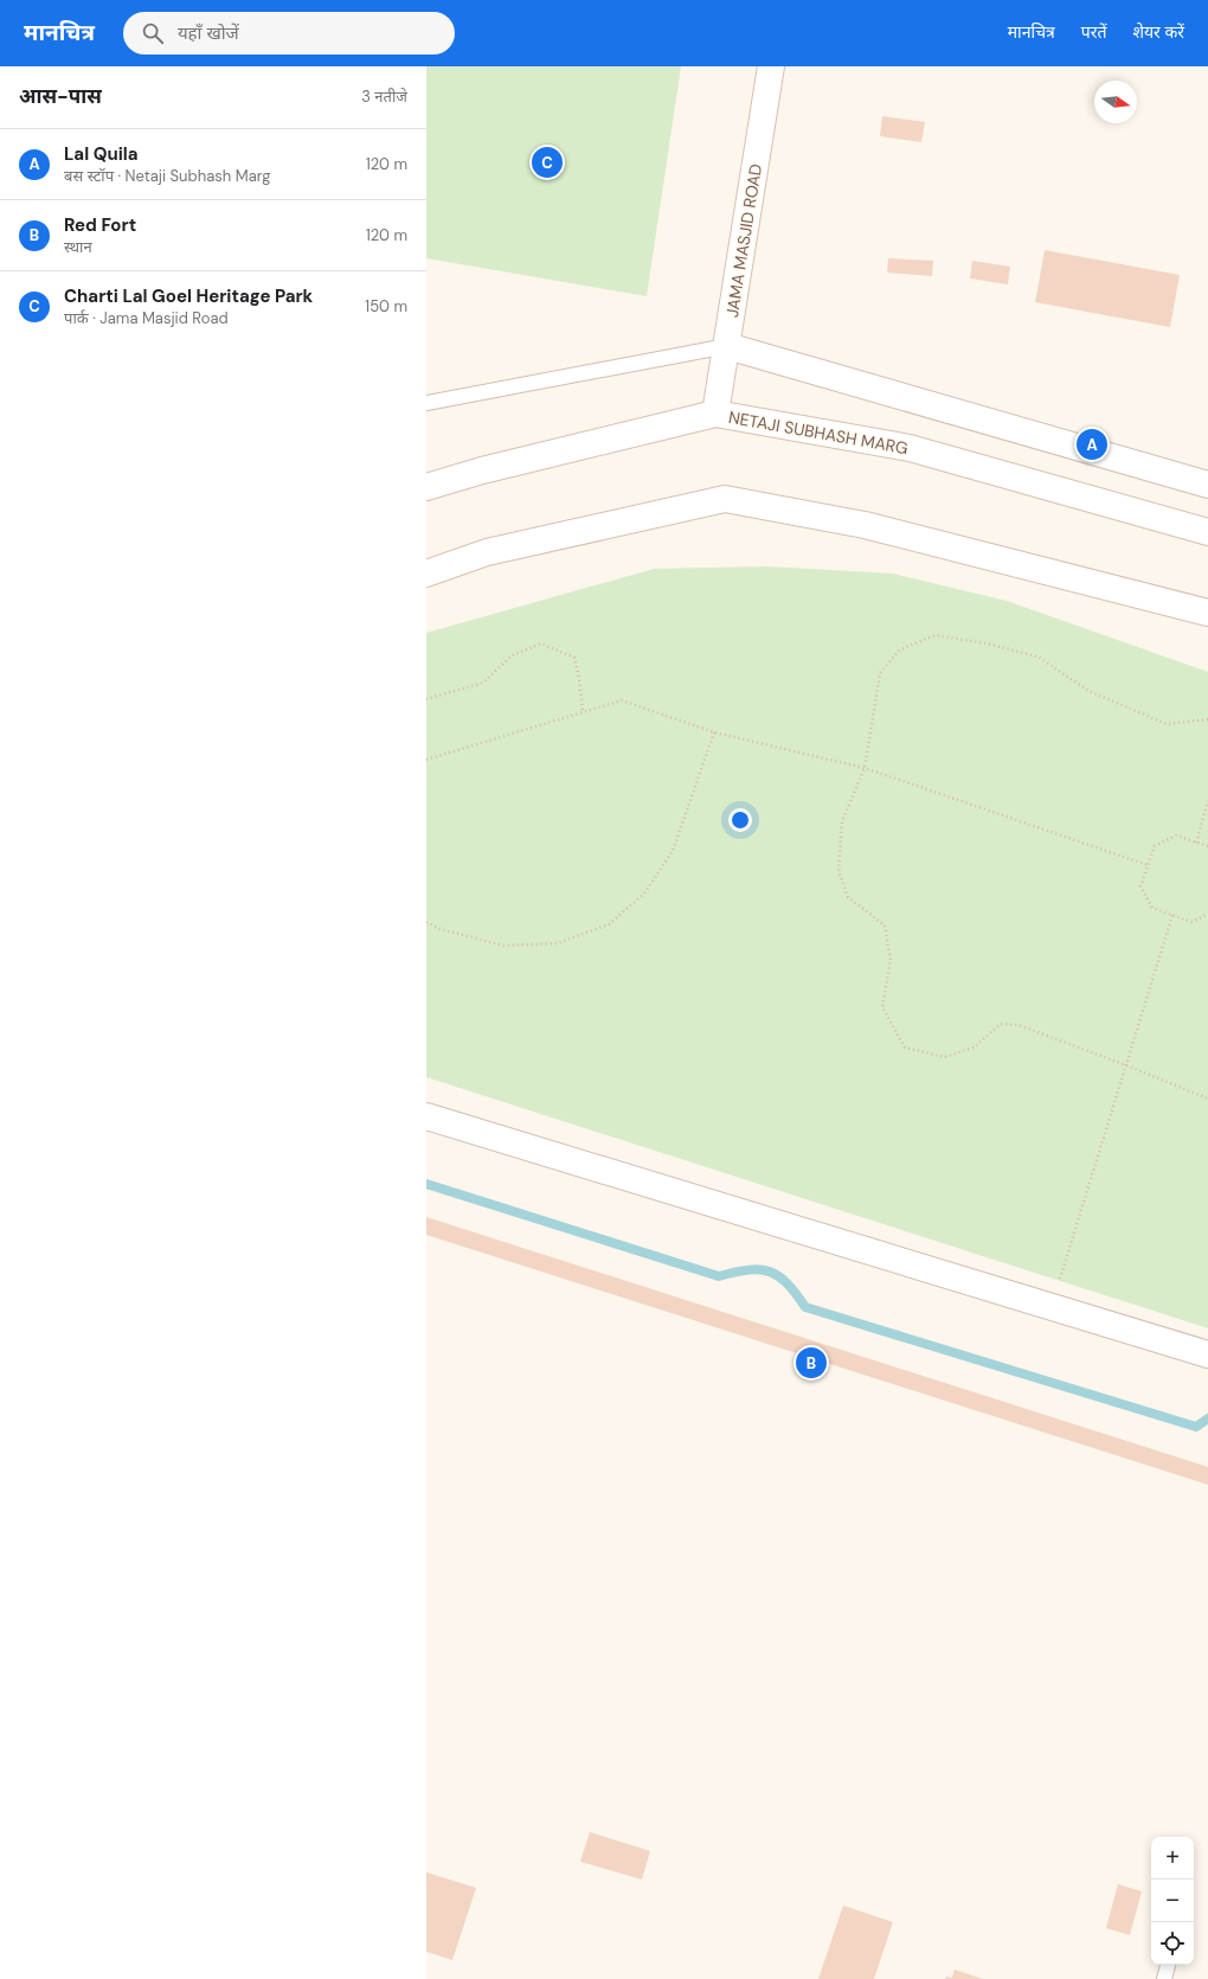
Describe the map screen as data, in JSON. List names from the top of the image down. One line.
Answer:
{"streets":{"street":["JAMA MASJID ROAD","NETAJI SUBHASH MARG"]},"crossings":[["JAMA MASJID ROAD","NETAJI SUBHASH MARG"]],"north":"right","page":{"header":"मानचित्र","search":"यहाँ खोजें","nav":["मानचित्र","परतें","शेयर करें"],"heading":["आस-पास","3 नतीजे"],"list":[{"mark":"A","name":"Lal Quila","note":"बस स्टॉप · Netaji Subhash Marg","value":"120 m"},{"mark":"B","name":"Red Fort","note":"स्थान","value":"120 m"},{"mark":"C","name":"Charti Lal Goel Heritage Park","note":"पार्क · Jama Masjid Road","value":"150 m"}],"pins":["C","A","B"],"map_buttons":["+","−"]}}
